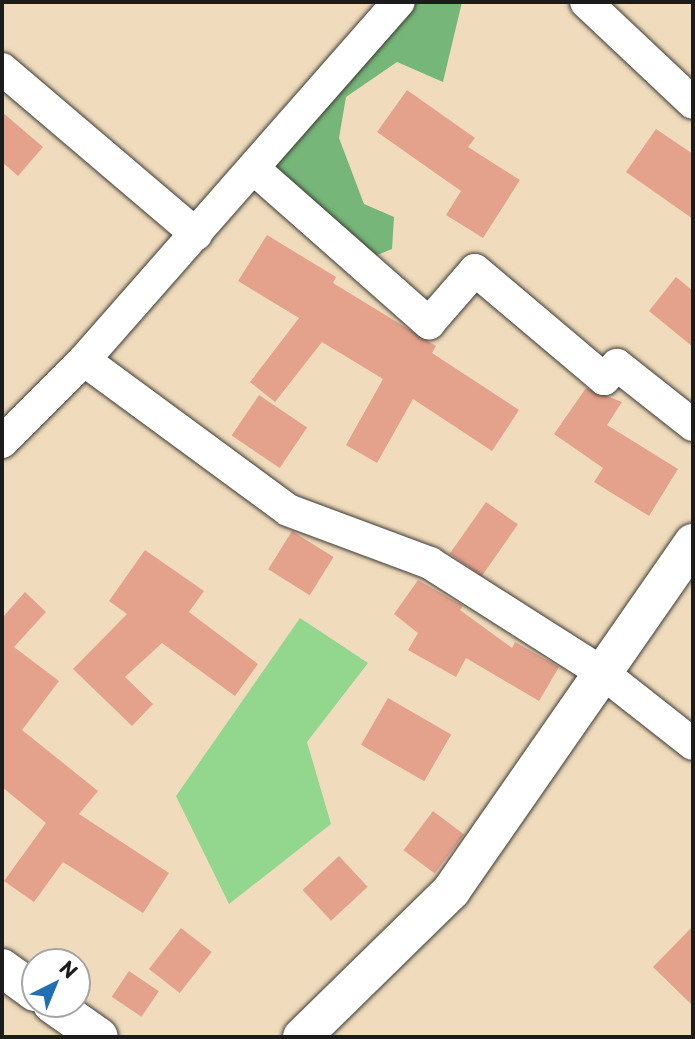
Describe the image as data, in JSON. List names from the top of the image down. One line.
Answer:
{"north":"top right"}
